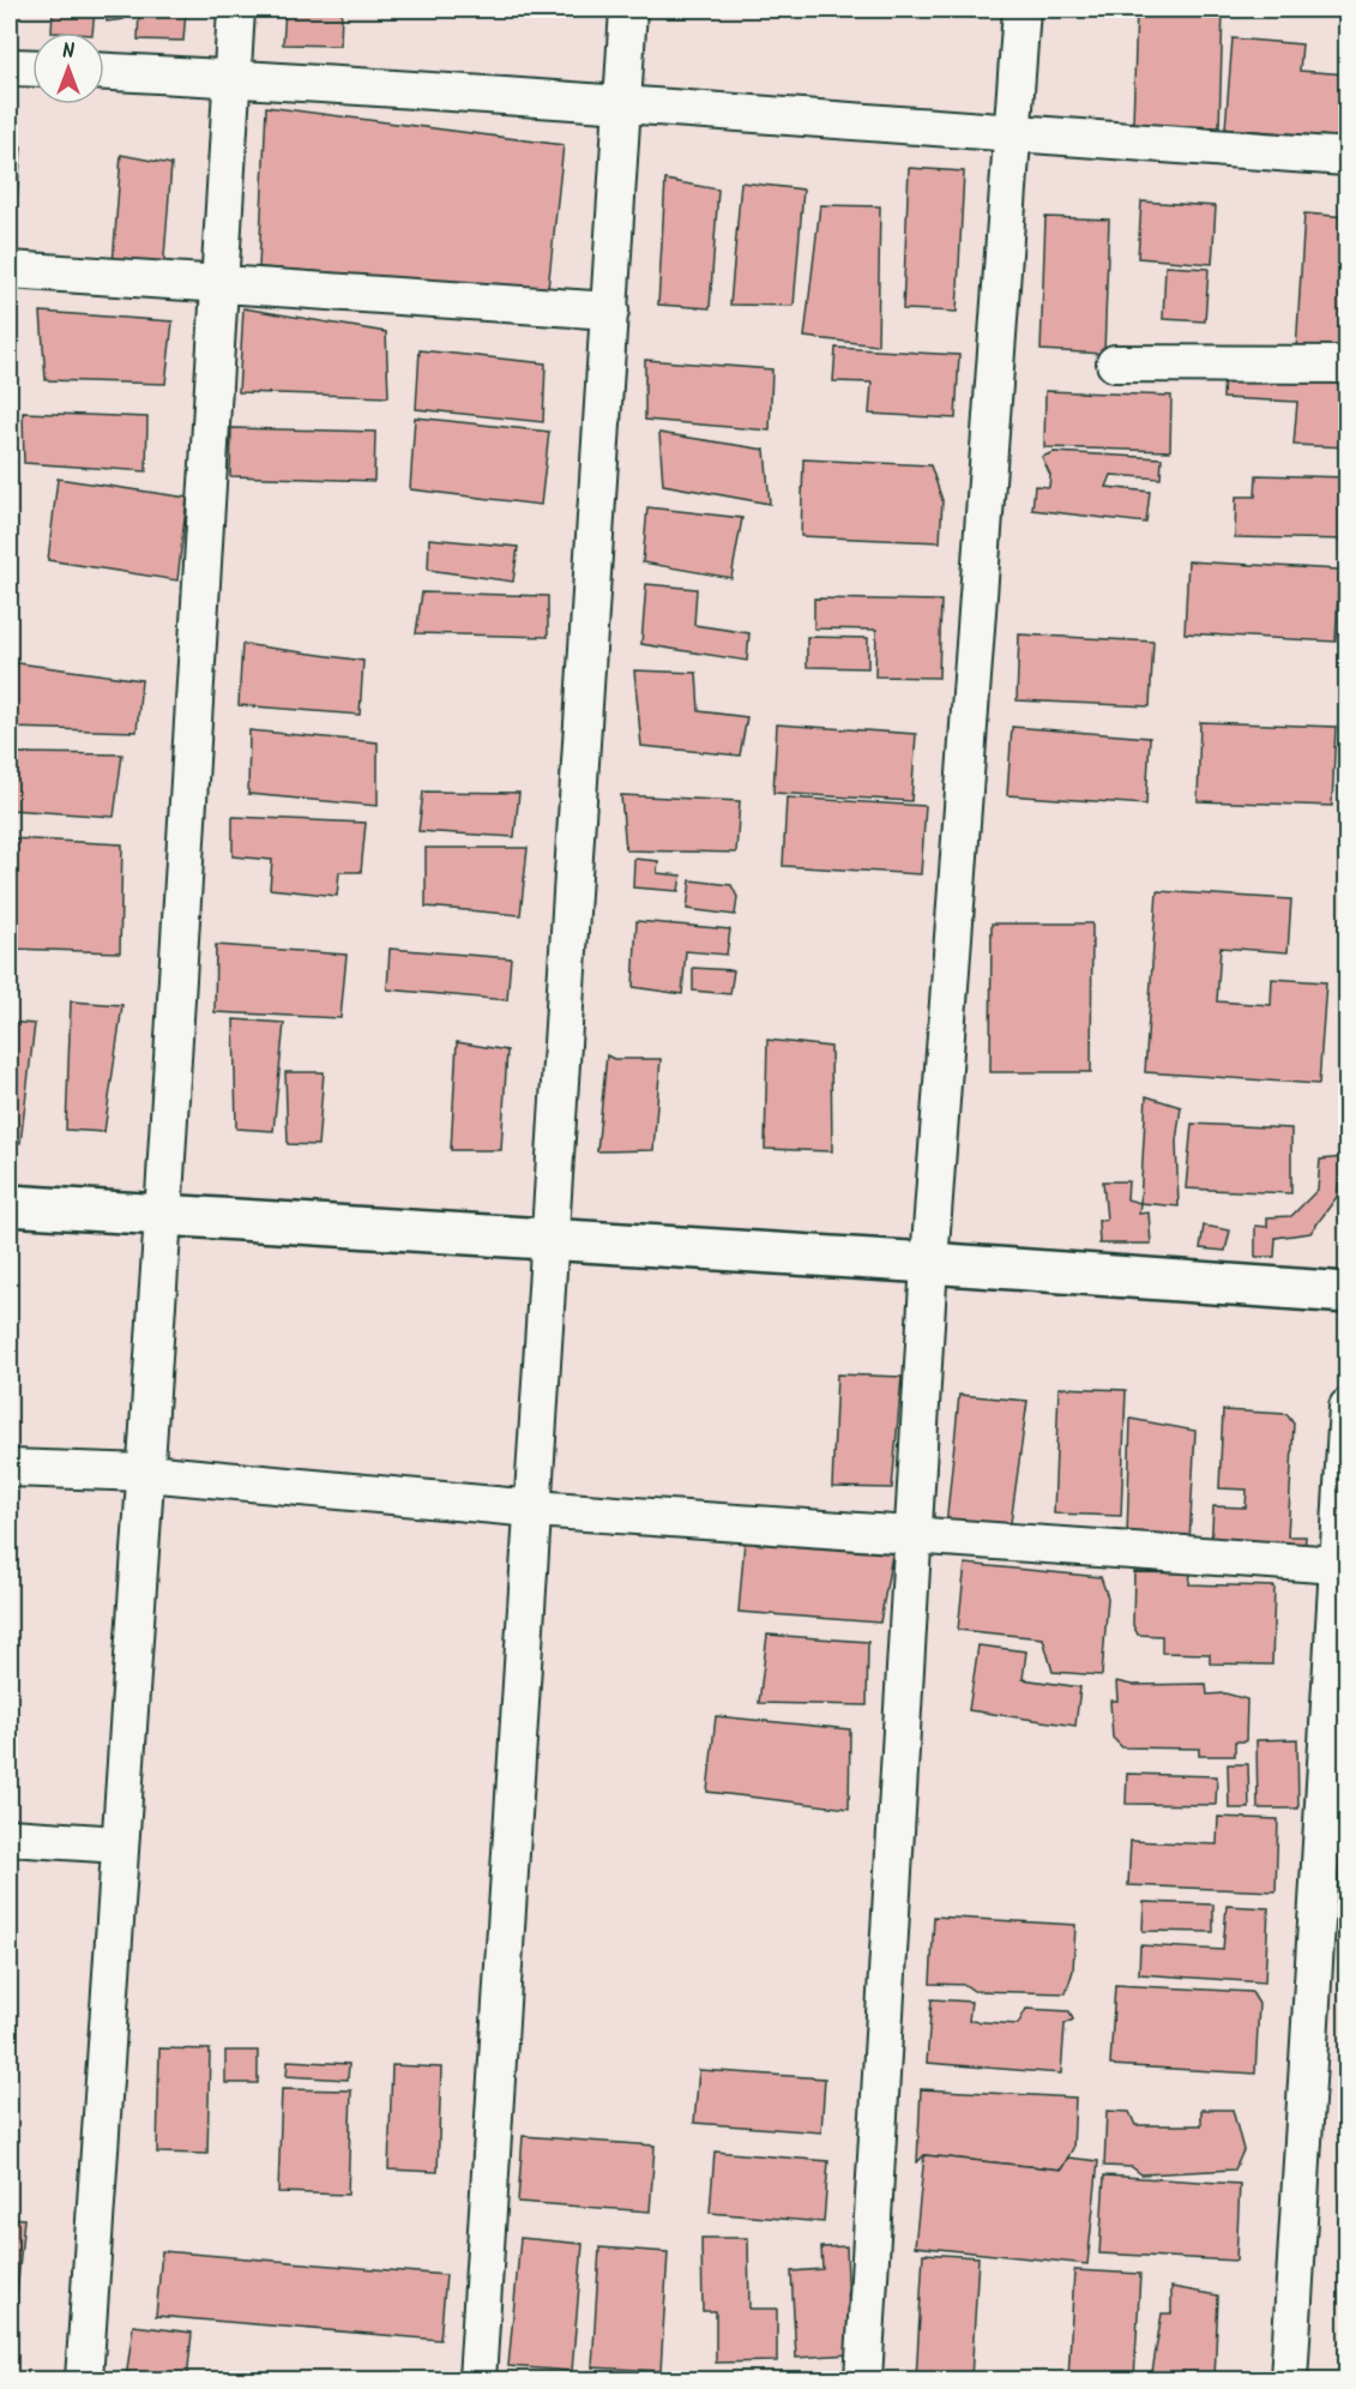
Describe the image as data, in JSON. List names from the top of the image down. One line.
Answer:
{"north":"top"}
